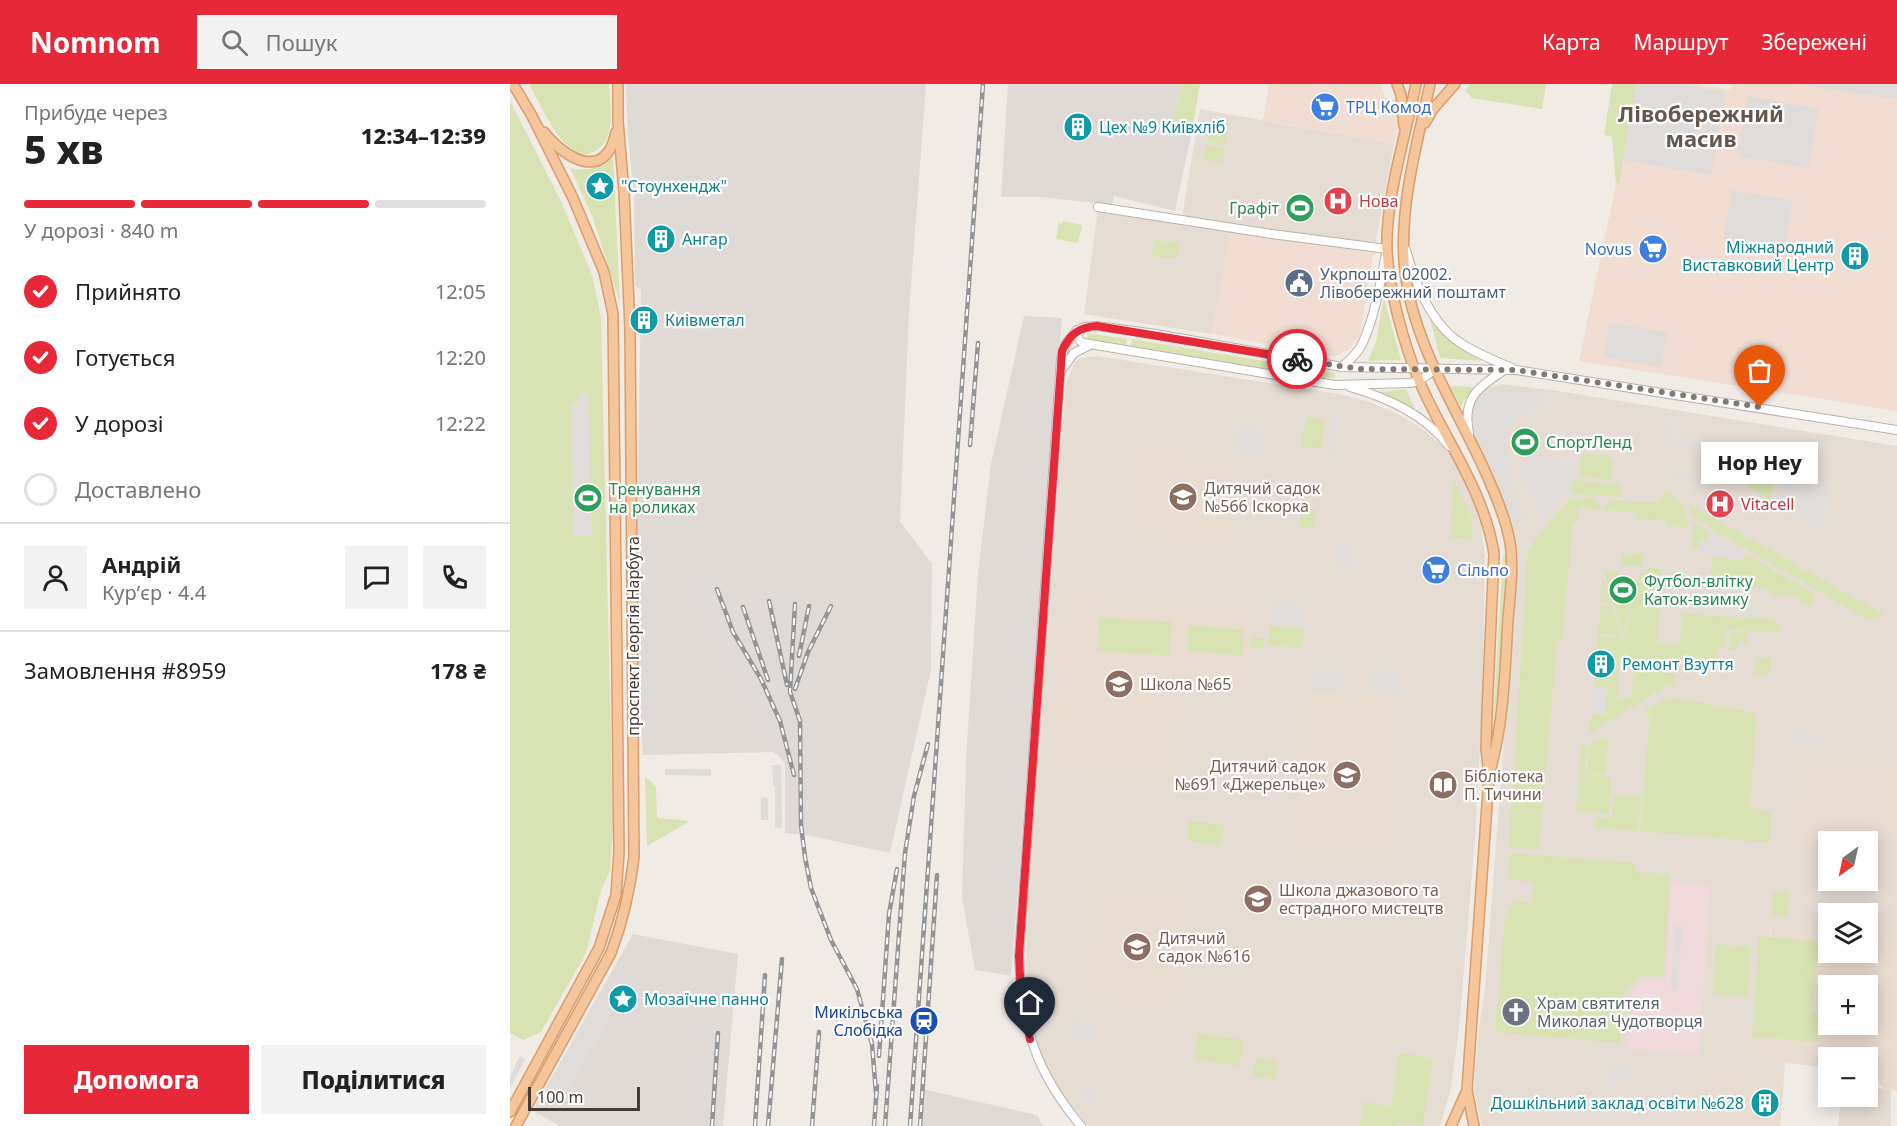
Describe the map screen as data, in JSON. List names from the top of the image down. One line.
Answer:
{"streets":{"main road":["проспект Георгія Нарбута"]},"districts":["Лівобережний масив"],"places":{"supermarket":["ТРЦ Комод","Novus","Сільпо"],"building":["Цех №9 Київхліб","Ангар","Міжнародний Виставковий Центр","Киівметал","Ремонт Взуття","Дошкільний заклад освіти №628"],"place":["\"Стоунхендж\"","Мозаїчне панно"],"hospital":["Нова","Vitacell"],"sports":["Графіт","СпортЛенд","Тренування на роликах","Футбол-влітку Каток-взимку"],"public building":["Укрпошта 02002. Лівобережний поштамт"],"other":["Hop Hey"],"school or university":["Дитячий садок №566 Іскорка","Школа №65","Дитячий садок №691 «Джерельце»","Школа джазового та естрадного мистецтв","Дитячий садок №616"],"library":["Бібліотека П. Тичини"],"church":["Храм святителя Миколая Чудотворця"],"station":["Микільська Слобідка"]},"scale_bar":"100 m","north":"bottom left","page":{"header":"Nomnom","search":"Пошук","nav":["Карта","Маршрут","Збережені"],"heading":["5 хв","Прибуде через","12:34–12:39"],"panel":["Андрій","Кур’єр · 4.4","Замовлення #8959","178 ₴"],"bar":"У дорозі · 840 m","list":[["Прийнято","12:05"],["Готується","12:20"],["У дорозі","12:22"],"Доставлено"],"bubble":"Hop Hey","map_buttons":["+","−"],"buttons":["Допомога","Поділитися"],"scale":"100 m"}}
